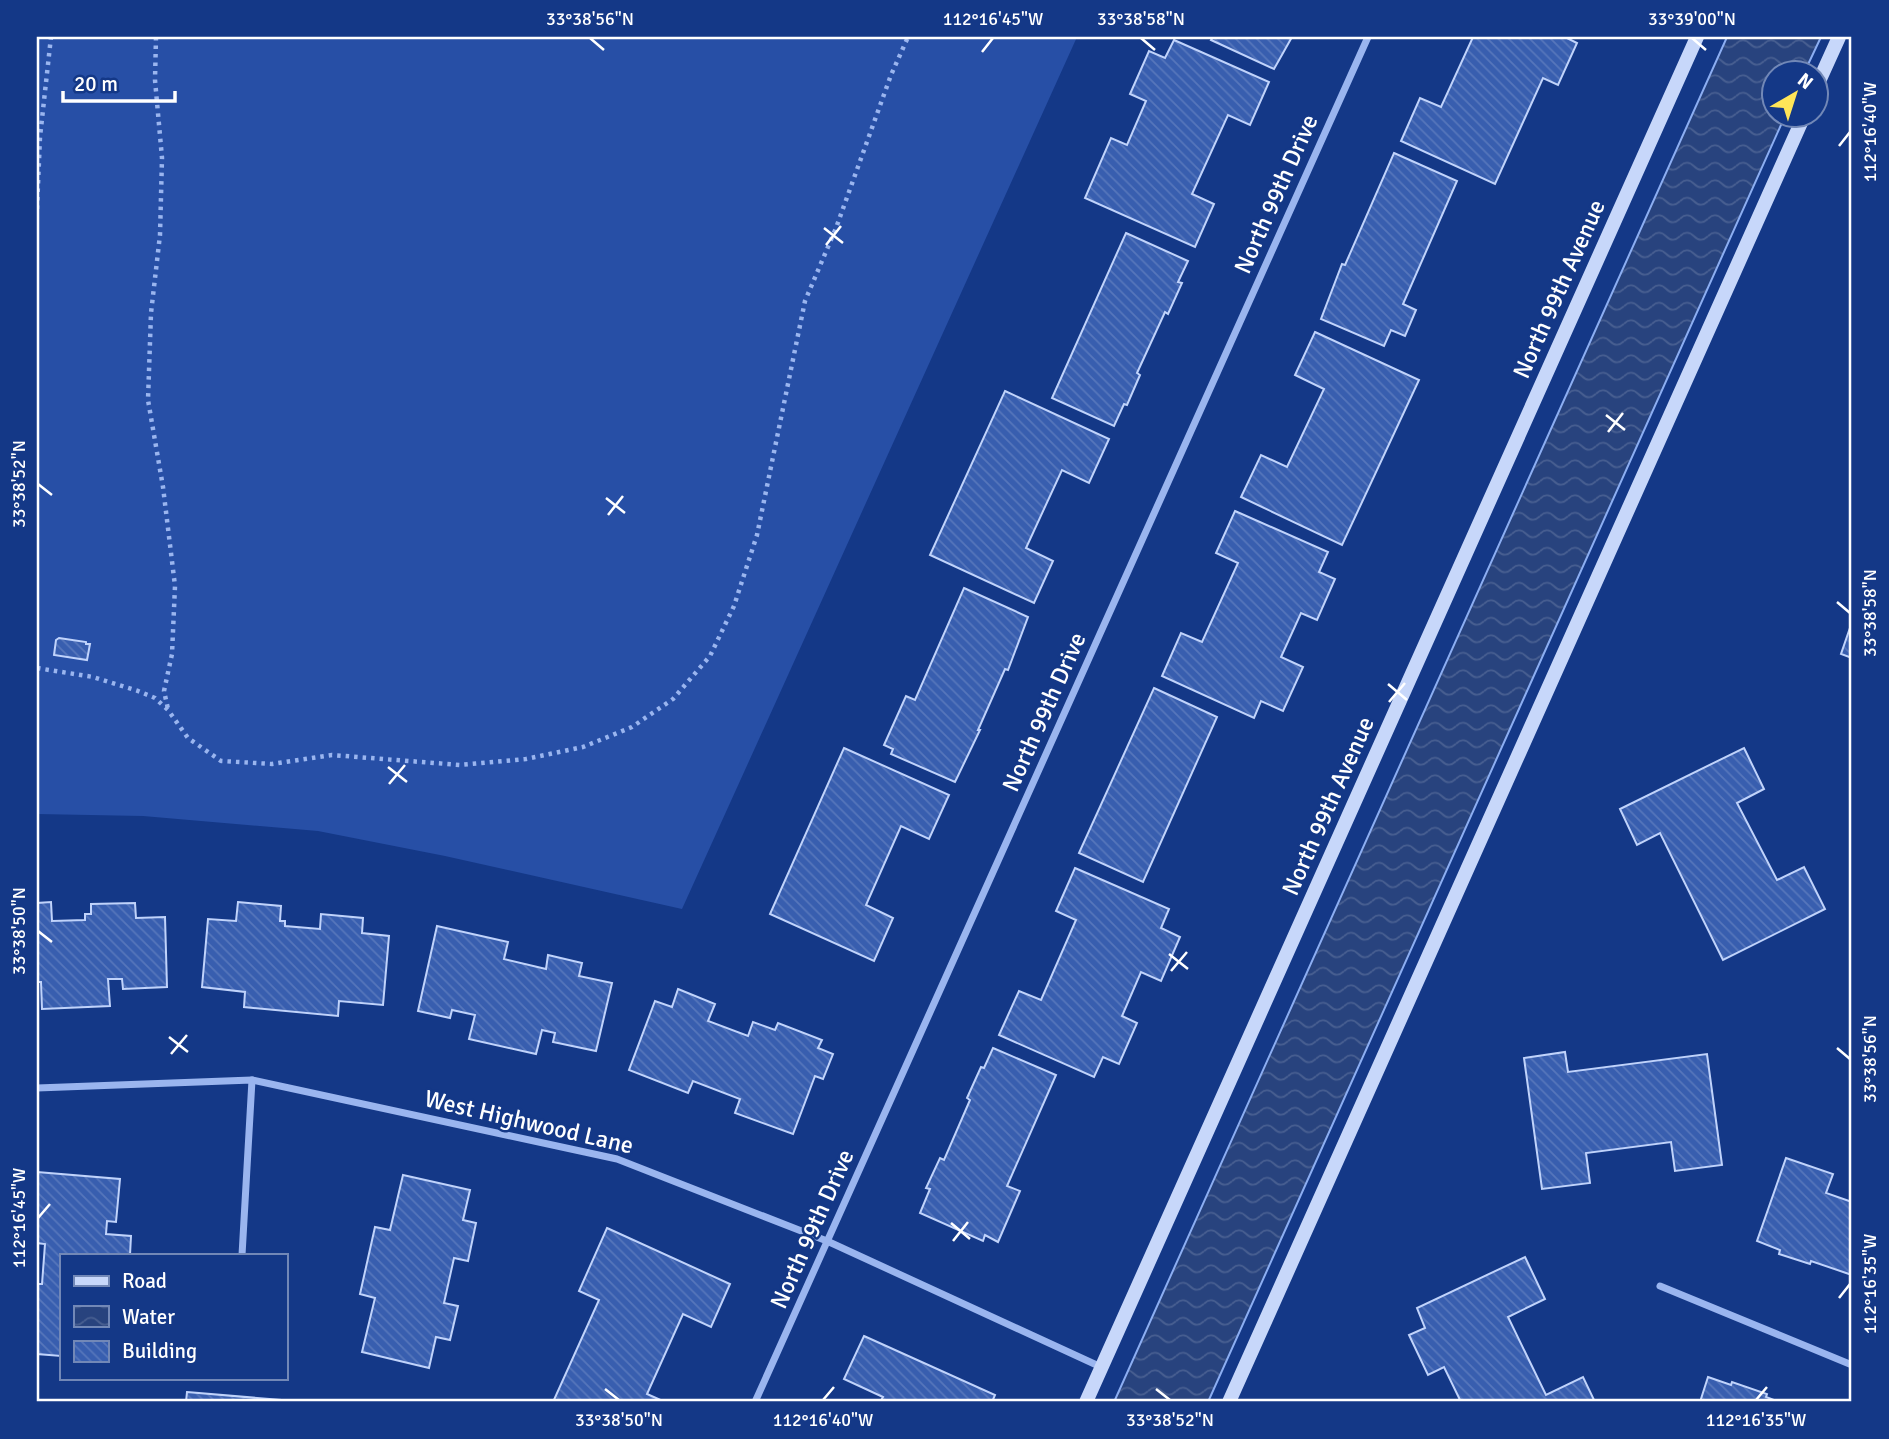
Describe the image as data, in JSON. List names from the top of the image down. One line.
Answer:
{"streets":{"main road":["North 99th Avenue"],"street":["North 99th Drive","West Highwood Lane"]},"crossings":[["North 99th Drive","West Highwood Lane"],["North 99th Avenue","West Highwood Lane"]],"legend":["Road","Water","Building"],"scale_bar":"20 m","north":"top right","coordinates":["33°38'56\"N","112°16'45\"W","33°38'58\"N","33°39'00\"N","112°16'40\"W","33°38'52\"N","33°38'50\"N","112°16'35\"W"]}
